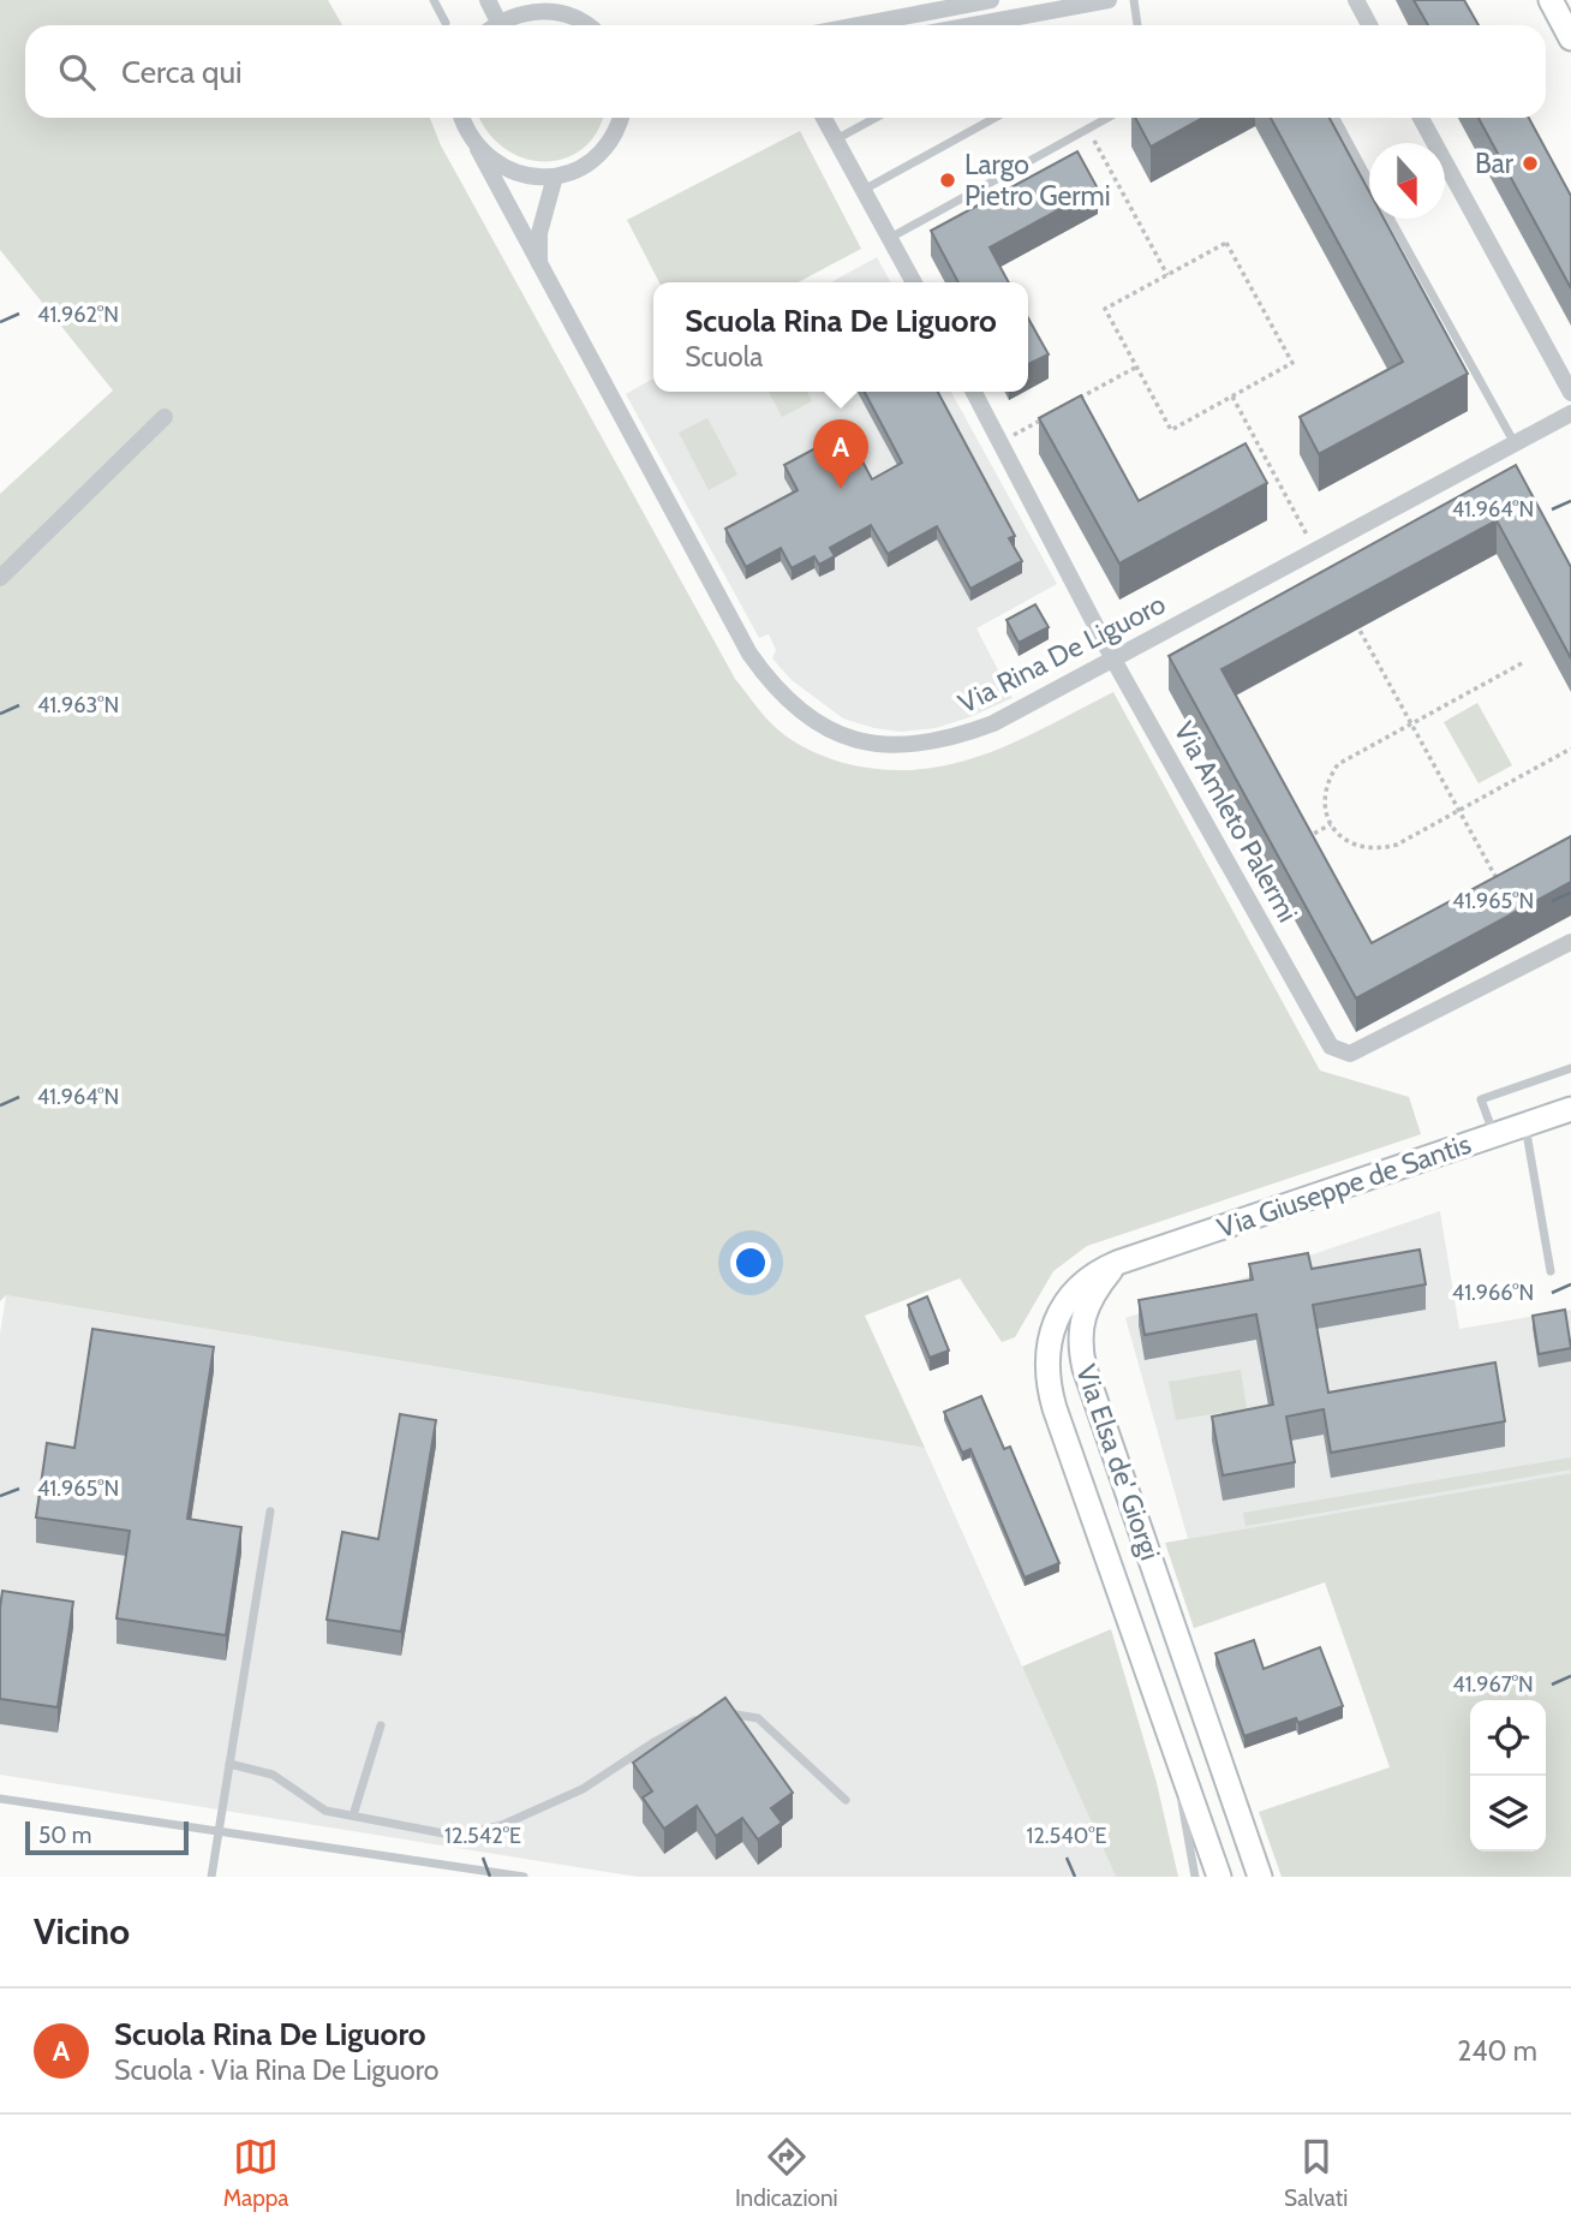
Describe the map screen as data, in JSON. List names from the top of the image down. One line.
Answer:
{"streets":{"main road":["Via Giuseppe de Santis","Via Elsa de' Giorgi"],"street":["Via Rina De Liguoro","Via Amleto Palermi"]},"crossings":[["Via Rina De Liguoro","Via Amleto Palermi"],["Via Giuseppe de Santis","Via Elsa de' Giorgi"]],"places":["Bar","Largo Pietro Germi"],"scale_bar":"50 m","north":"bottom","page":{"search":"Cerca qui","popup":["Scuola Rina De Liguoro","Scuola"],"pins":"A","scale":"50 m","heading":"Vicino","list":[{"mark":"A","name":"Scuola Rina De Liguoro","note":"Scuola · Via Rina De Liguoro","value":"240 m"}],"nav":["Mappa","Indicazioni","Salvati"]},"coordinates":["41.962°N","41.964°N","41.963°N","41.965°N","41.966°N","41.967°N","12.542°E","12.540°E"]}
